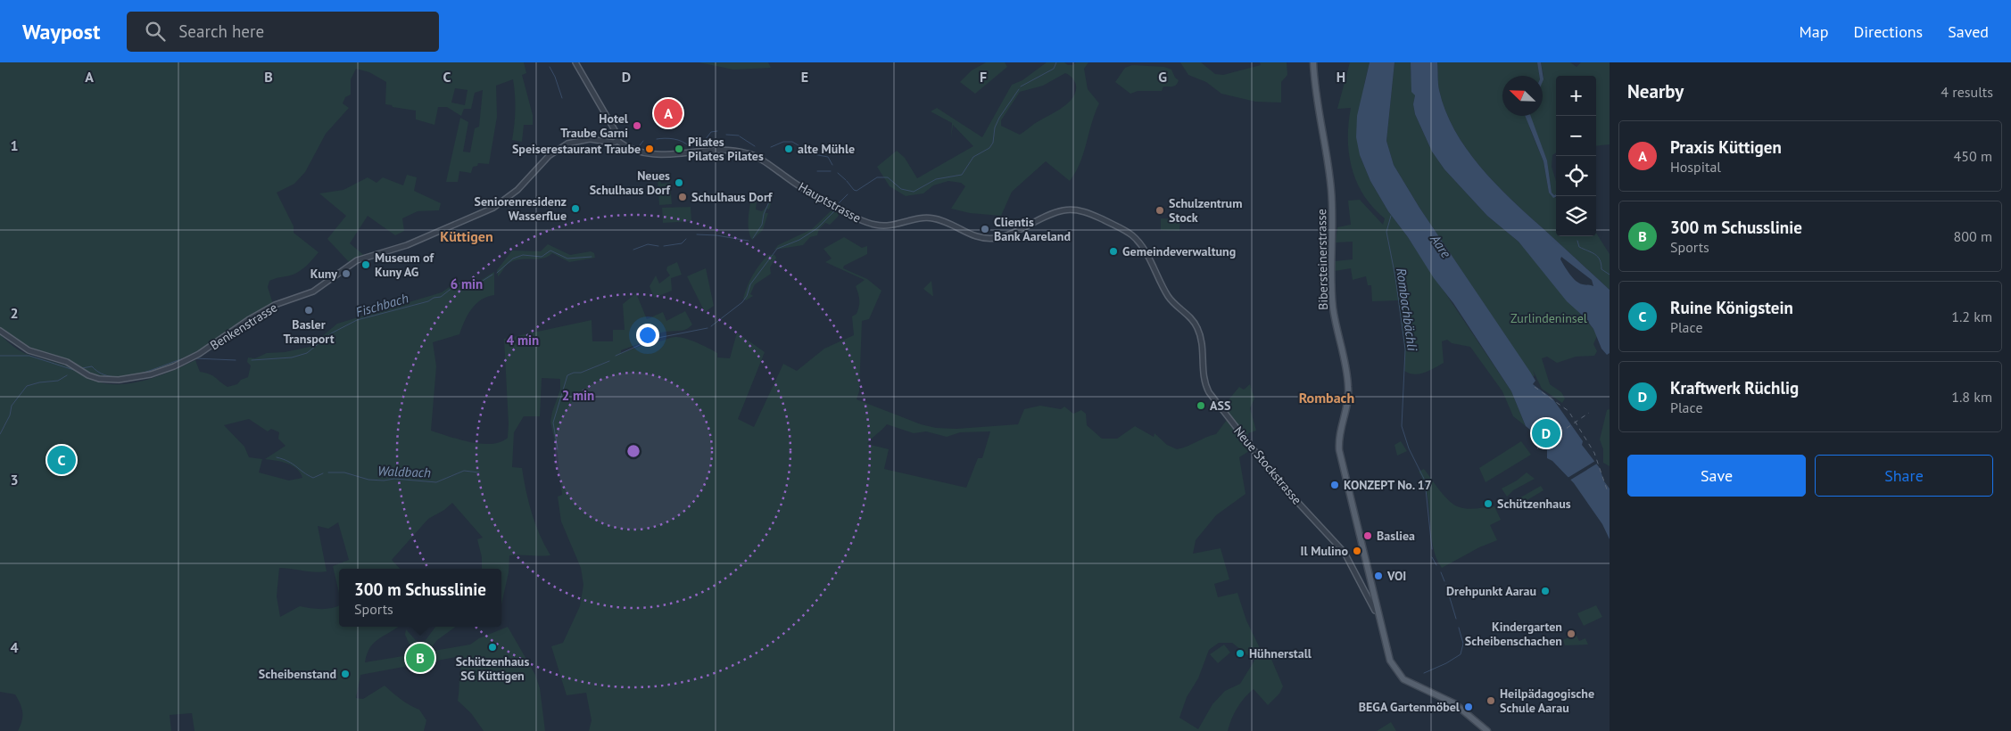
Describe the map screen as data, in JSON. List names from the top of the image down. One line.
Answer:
{"streets":{"main road":["Bibersteinerstrasse"],"street":["Hauptstrasse","Benkenstrasse","Neue Stockstrasse"]},"crossings":[["Hauptstrasse","Benkenstrasse"],["Hauptstrasse","Neue Stockstrasse"],["Bibersteinerstrasse","Neue Stockstrasse"]],"districts":["Küttigen","Rombach"],"water":["Aare","Fischbach","Rombachbächli","Waldbach"],"parks":["Zurlindeninsel"],"places":["Hotel Traube Garni","Speiserestaurant Traube","Pilates Pilates Pilates","alte Mühle","Neues Schulhaus Dorf","Schulhaus Dorf","Seniorenresidenz Wasserflue","Schulzentrum Stock","Clientis Bank Aareland","Gemeindeverwaltung","Museum of Kuny AG","Kuny","Basler Transport","ASS","KONZEPT No. 17","Schützenhaus","Basliea","Il Mulino","VOI","Drehpunkt Aarau","Kindergarten Scheibenschachen","Schützenhaus SG Küttigen","Hühnerstall","Scheibenstand","Heilpädagogische Schule Aarau","BEGA Gartenmöbel"],"north":"top left","page":{"header":"Waypost","search":"Search here","nav":["Map","Directions","Saved"],"heading":["Nearby","4 results"],"map_buttons":["+","−"],"pins":["A","D","C","B"],"list":[{"mark":"A","name":"Praxis Küttigen","note":"Hospital","value":"450 m"},{"mark":"B","name":"300 m Schusslinie","note":"Sports","value":"800 m"},{"mark":"C","name":"Ruine Königstein","note":"Place","value":"1.2 km"},{"mark":"D","name":"Kraftwerk Rüchlig","note":"Place","value":"1.8 km"}],"buttons":["Save","Share"],"popup":["300 m Schusslinie","Sports"]},"grid":{"columns":["A","B","C","D","E","F","G","H"],"rows":["1","2","3","4"]},"rings":["6 min","4 min","2 min"]}
